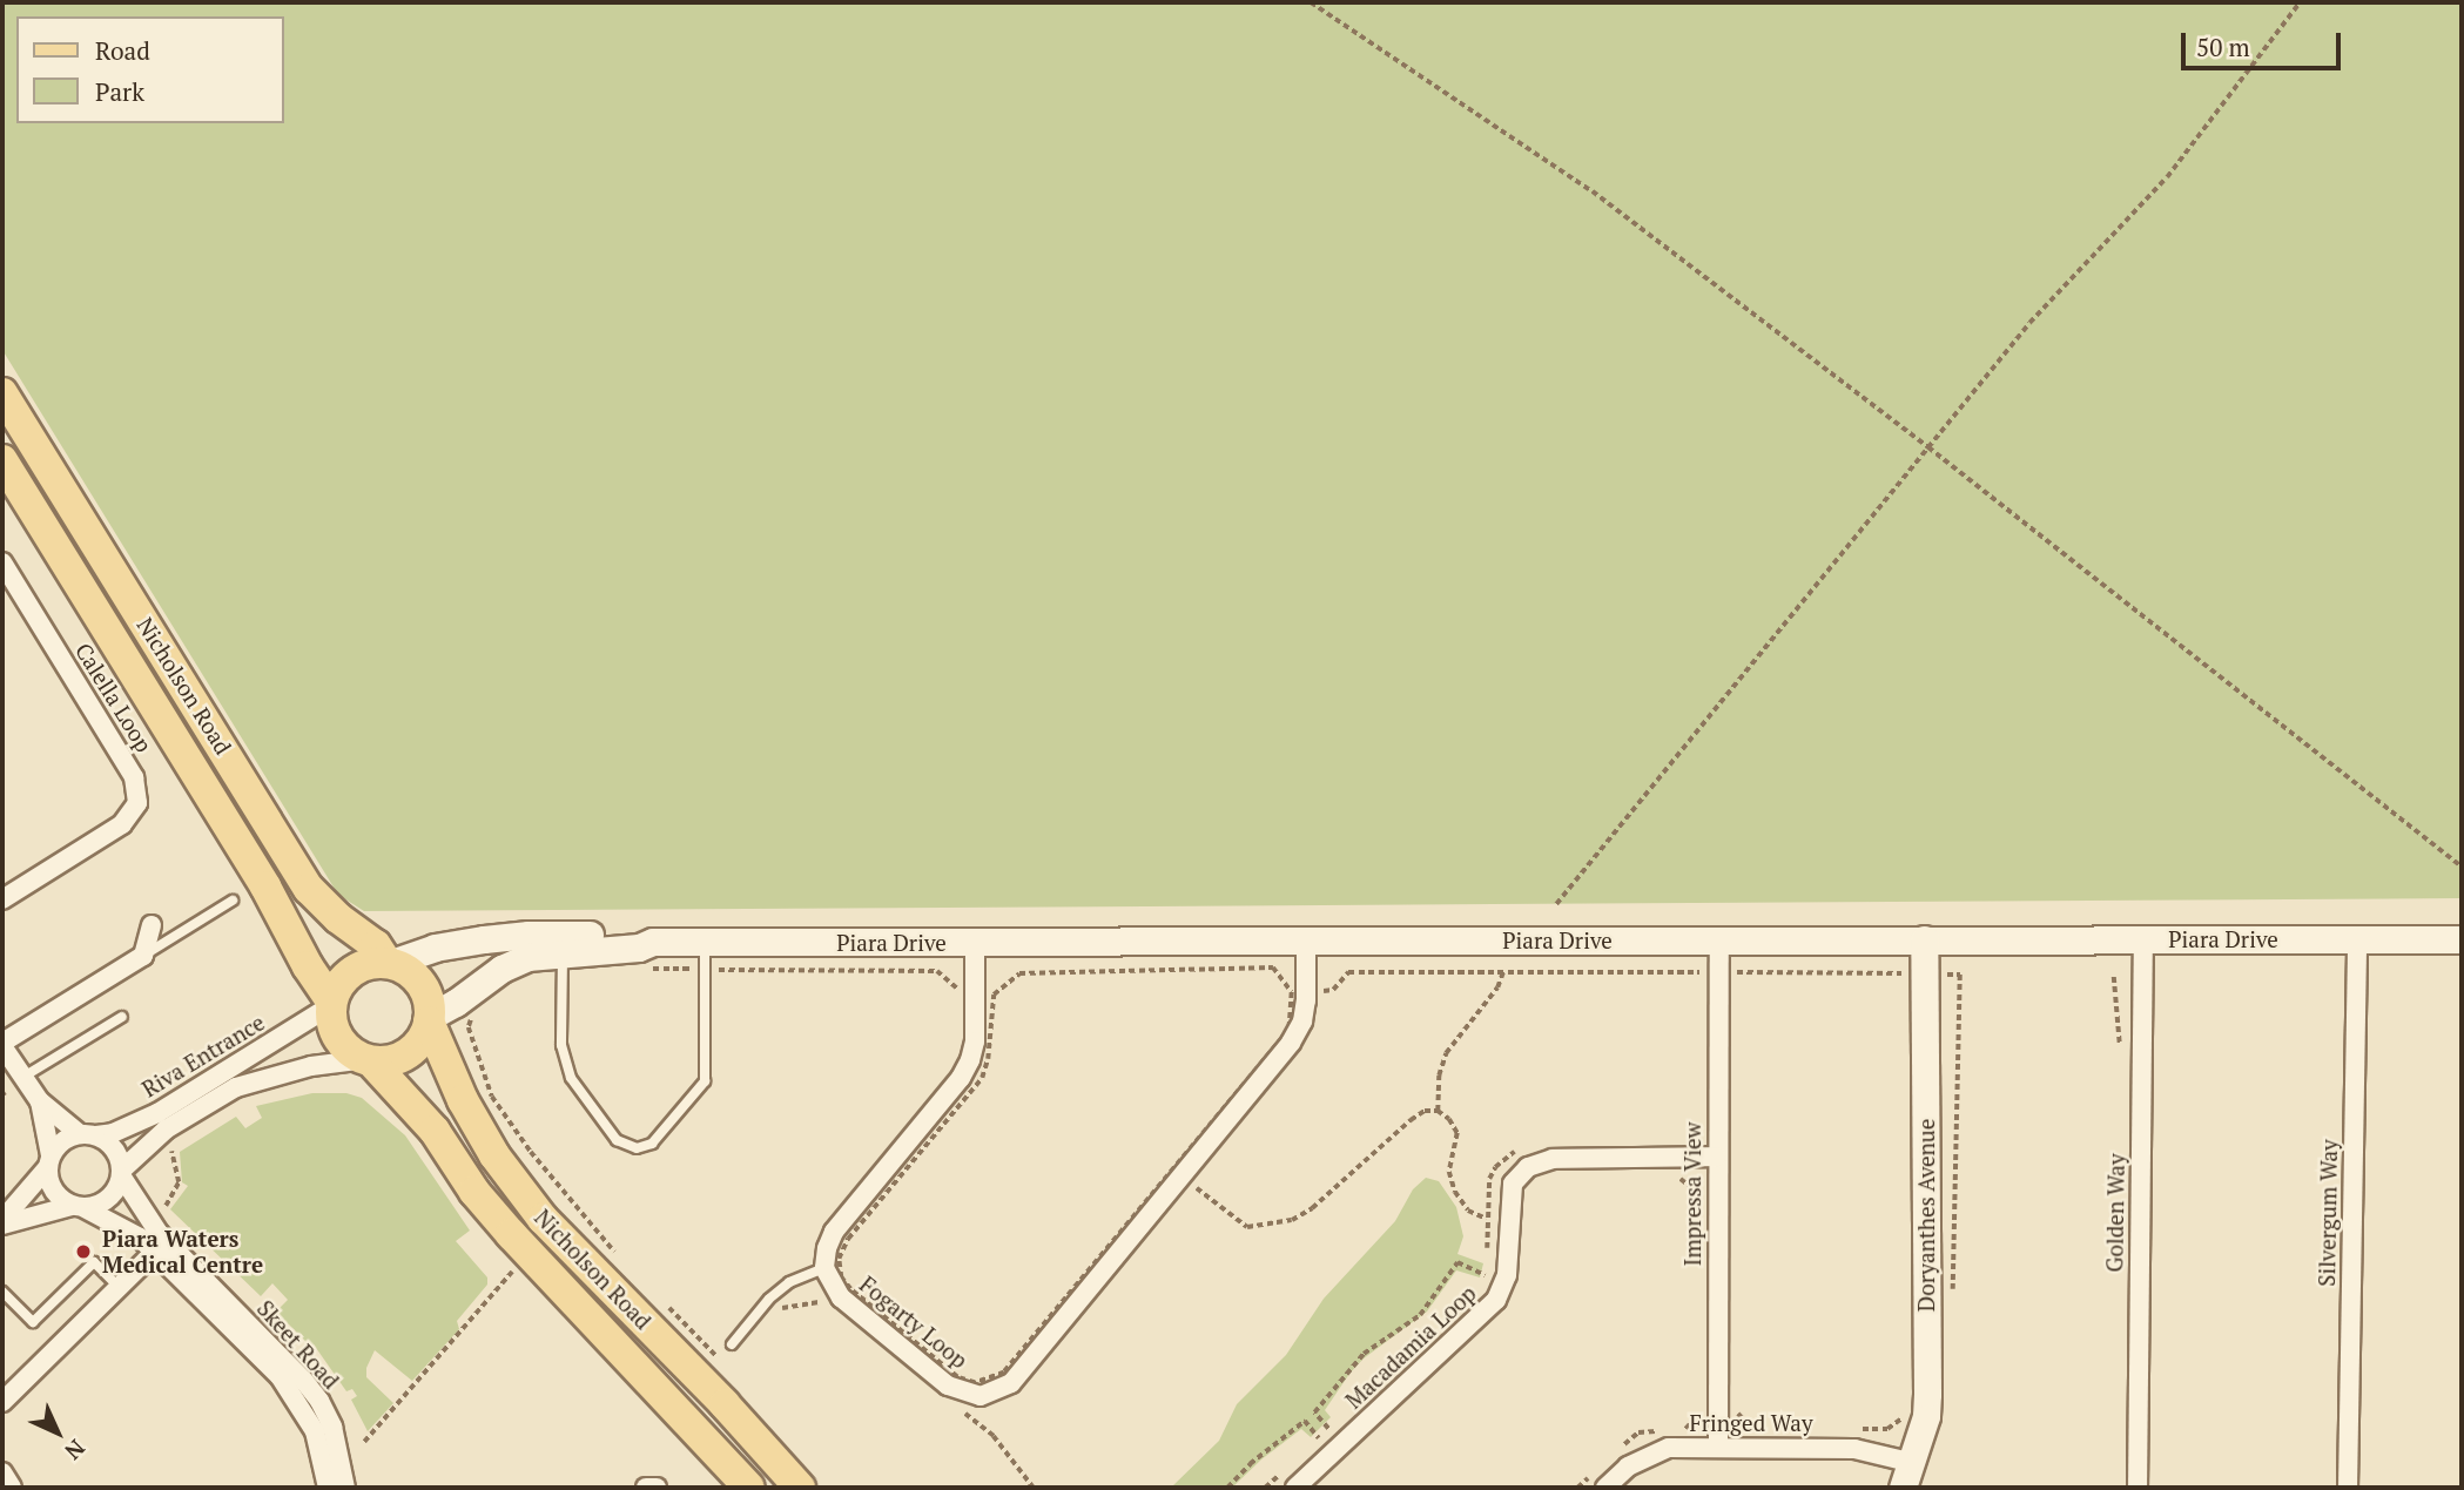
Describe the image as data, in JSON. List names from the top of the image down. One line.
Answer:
{"streets":{"main road":["Nicholson Road"],"street":["Calella Loop","Piara Drive","Riva Entrance","Impressa View","Golden Way","Silvergum Way","Doryanthes Avenue","Fogarty Loop","Skeet Road","Macadamia Loop","Fringed Way"]},"crossings":[["Nicholson Road","Piara Drive"],["Nicholson Road","Riva Entrance"],["Piara Drive","Riva Entrance"],["Piara Drive","Impressa View"],["Piara Drive","Golden Way"],["Piara Drive","Silvergum Way"],["Piara Drive","Doryanthes Avenue"],["Piara Drive","Fogarty Loop"],["Riva Entrance","Skeet Road"],["Impressa View","Macadamia Loop"],["Impressa View","Fringed Way"],["Doryanthes Avenue","Fringed Way"]],"places":["Piara Waters Medical Centre"],"legend":["Road","Park"],"scale_bar":"50 m","north":"bottom right"}
